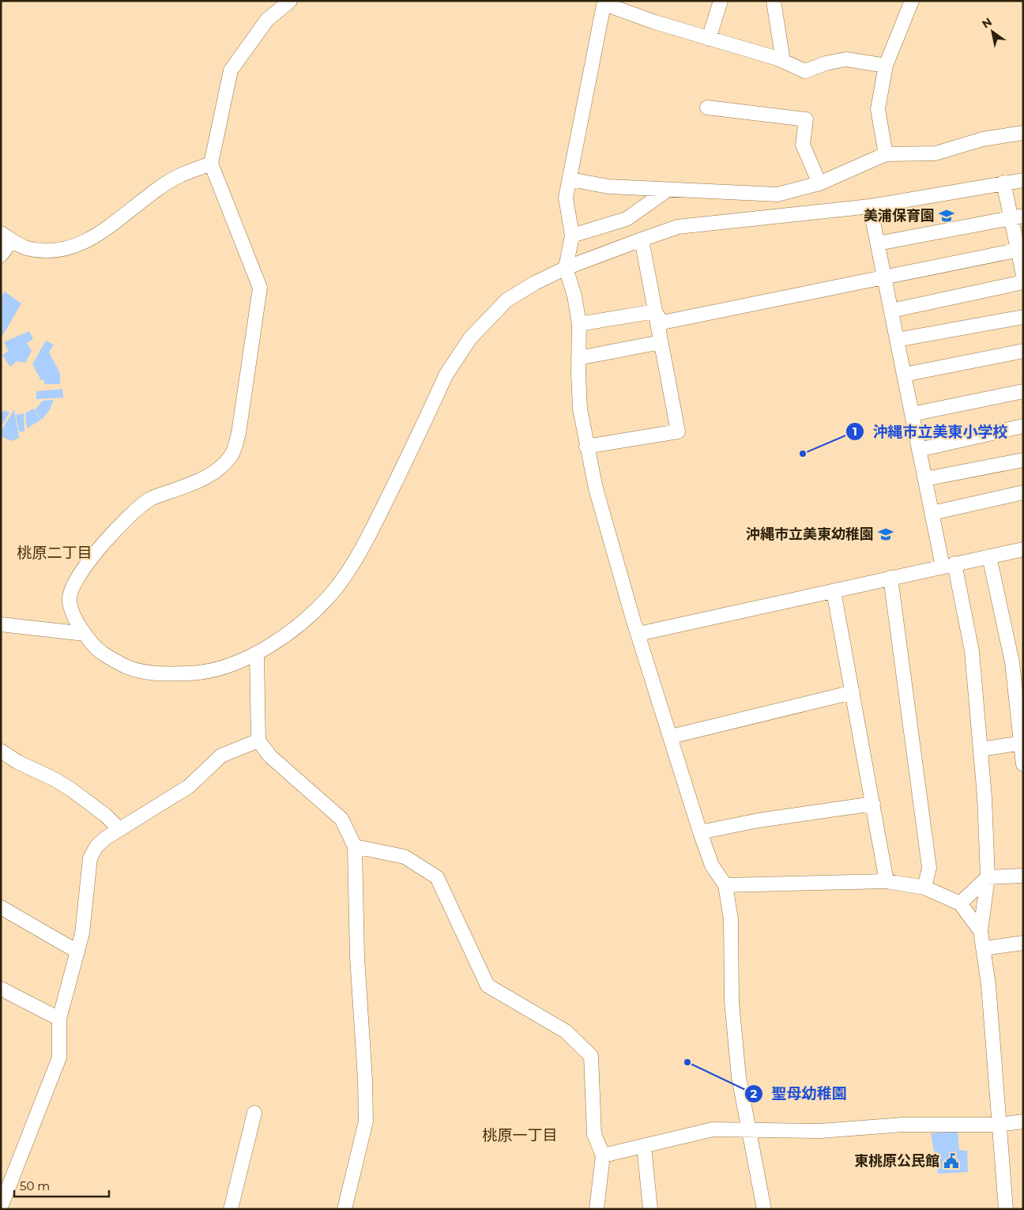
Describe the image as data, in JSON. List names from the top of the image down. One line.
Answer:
{"districts":["桃原二丁目","桃原一丁目"],"places":{"school or university":["美浦保育園","沖縄市立美東幼稚園"],"other":["沖縄市立美東小学校","聖母幼稚園"],"public building":["東桃原公民館"]},"scale_bar":"50 m","north":"top left"}
